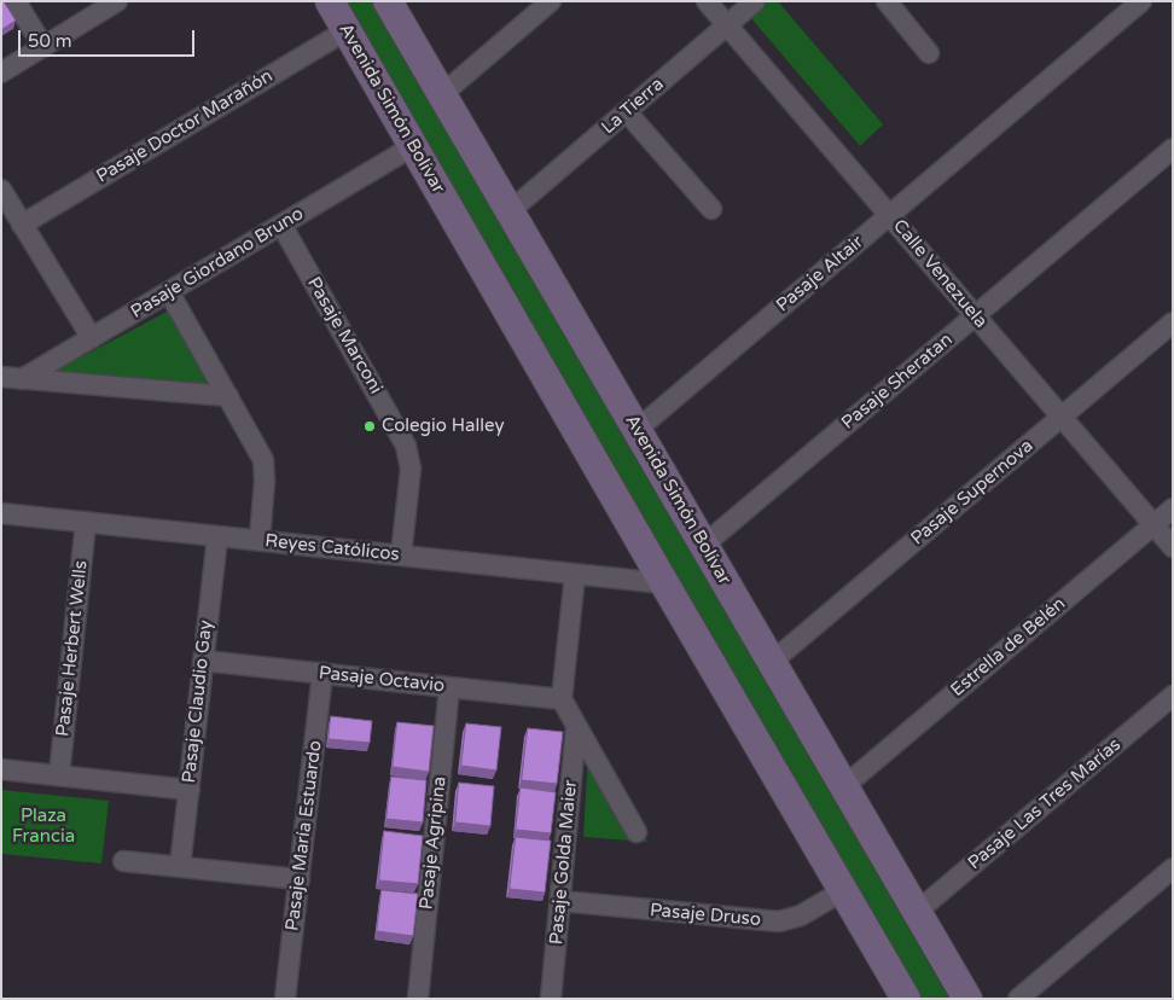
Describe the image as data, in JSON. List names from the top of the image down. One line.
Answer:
{"streets":{"main road":["Avenida Simón Bolívar"],"street":["La Tierra","Pasaje Doctor Marañón","Pasaje Giordano Bruno","Pasaje Altair","Calle Venezuela","Pasaje Marconi","Pasaje Sheratan","Pasaje Supernova","Reyes Católicos","Estrella de Belén","Pasaje Herbert Wells","Pasaje Octavio","Pasaje Claudio Gay","Pasaje Las Tres Marías","Pasaje María Estuardo","Pasaje Agripina","Pasaje Golda Maier","Pasaje Druso"]},"crossings":[["La Tierra","Avenida Simón Bolívar"],["La Tierra","Calle Venezuela"],["Avenida Simón Bolívar","Pasaje Doctor Marañón"],["Avenida Simón Bolívar","Pasaje Giordano Bruno"],["Avenida Simón Bolívar","Pasaje Altair"],["Avenida Simón Bolívar","Pasaje Sheratan"],["Avenida Simón Bolívar","Pasaje Supernova"],["Avenida Simón Bolívar","Reyes Católicos"],["Avenida Simón Bolívar","Estrella de Belén"],["Avenida Simón Bolívar","Pasaje Las Tres Marías"],["Avenida Simón Bolívar","Pasaje Druso"],["Pasaje Giordano Bruno","Pasaje Marconi"],["Pasaje Altair","Calle Venezuela"],["Calle Venezuela","Pasaje Sheratan"],["Calle Venezuela","Pasaje Supernova"],["Calle Venezuela","Estrella de Belén"],["Pasaje Marconi","Reyes Católicos"],["Reyes Católicos","Pasaje Herbert Wells"],["Reyes Católicos","Pasaje Claudio Gay"],["Pasaje Octavio","Pasaje Claudio Gay"],["Pasaje Octavio","Pasaje María Estuardo"],["Pasaje Octavio","Pasaje Agripina"],["Pasaje Octavio","Pasaje Golda Maier"],["Pasaje Golda Maier","Pasaje Druso"]],"parks":["Plaza Francia"],"places":["Colegio Halley"],"scale_bar":"50 m"}
